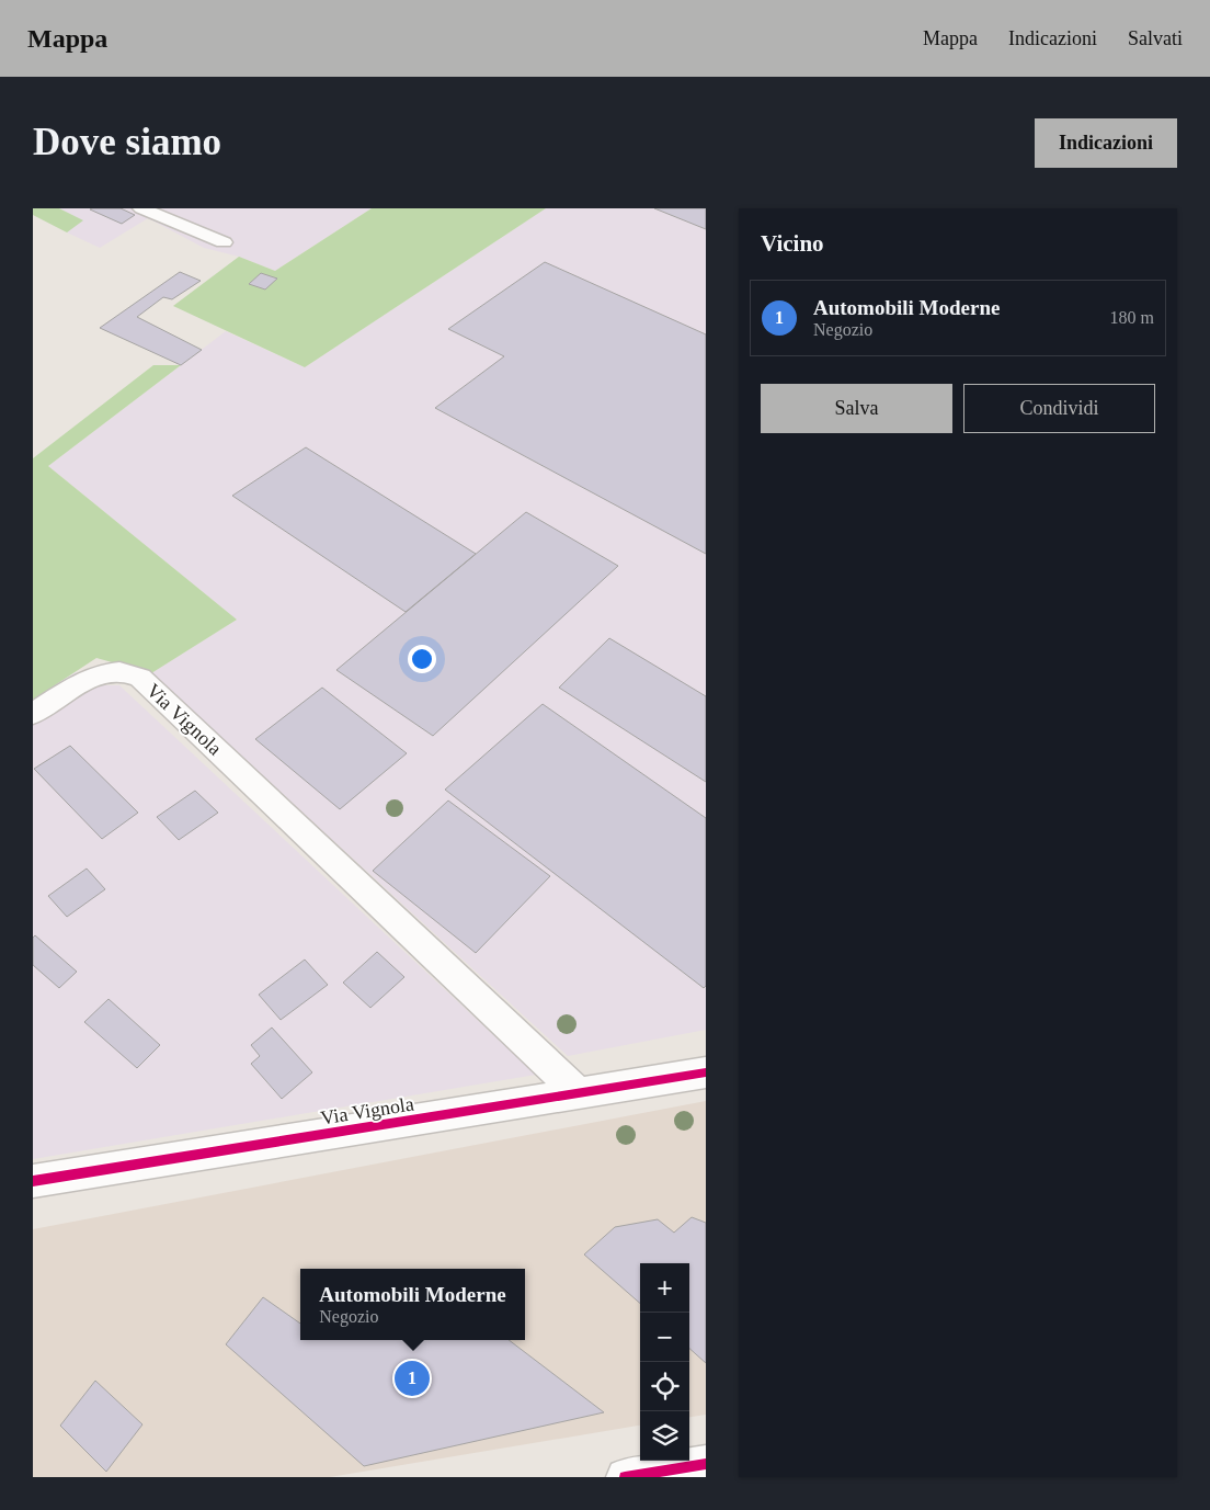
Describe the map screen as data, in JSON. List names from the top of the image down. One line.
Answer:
{"streets":{"street":["Via Vignola"]},"page":{"header":"Mappa","nav":["Mappa","Indicazioni","Salvati"],"buttons":["Indicazioni",["Salva","Condividi"]],"title":"Dove siamo","heading":"Vicino","list":[{"mark":"1","name":"Automobili Moderne","note":"Negozio","value":"180 m"}],"map_buttons":["+","−"],"popup":["Automobili Moderne","Negozio"],"pins":"1"}}
